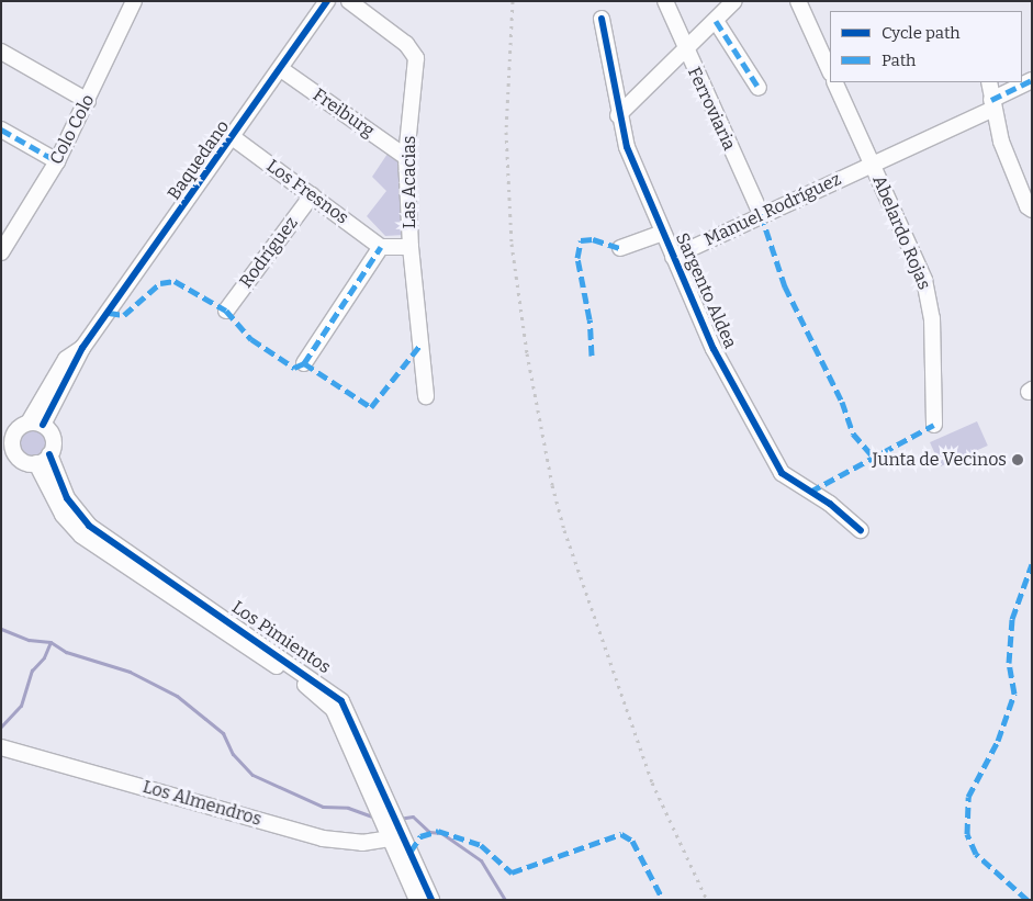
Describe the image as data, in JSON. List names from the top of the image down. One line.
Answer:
{"streets":{"street":["Ferroviaria","Freiburg","Colo Colo","Baquedano","Las Acacias","Los Fresnos","Manuel Rodríguez","Abelardo Rojas","Rodríguez","Sargento Aldea","Los Pimientos","Los Almendros"]},"crossings":[["Ferroviaria","Manuel Rodríguez"],["Freiburg","Baquedano"],["Freiburg","Las Acacias"],["Baquedano","Los Fresnos"],["Baquedano","Los Pimientos"],["Los Fresnos","Rodríguez"],["Manuel Rodríguez","Abelardo Rojas"],["Manuel Rodríguez","Sargento Aldea"],["Los Pimientos","Los Almendros"]],"places":["Junta de Vecinos"],"legend":["Cycle path","Path"]}
